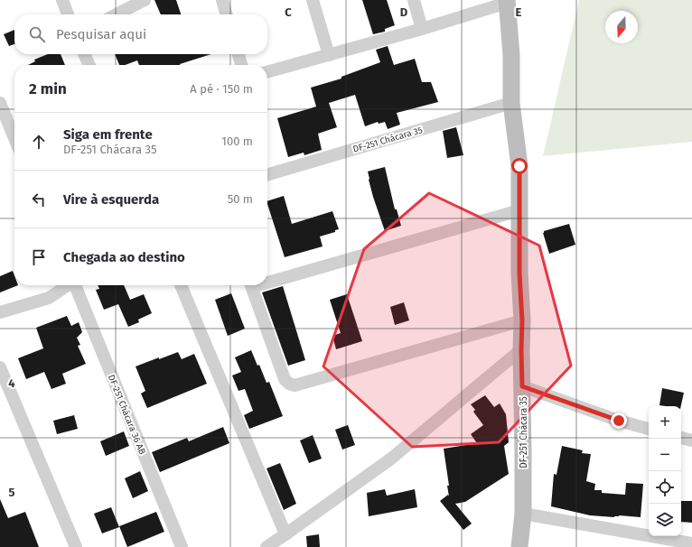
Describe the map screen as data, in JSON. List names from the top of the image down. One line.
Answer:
{"streets":{"street":["DF-251 Chácara 35","DF-251 Chácara 36 AB"]},"north":"bottom","page":{"search":"Pesquisar aqui","heading":["2 min","A pé · 150 m"],"list":[["Siga em frente","DF-251 Chácara 35","100 m"],["Vire à esquerda","50 m"],"Chegada ao destino"],"map_buttons":["+","−"]},"grid":{"columns":["C","D","E"],"rows":["4","5"]}}
